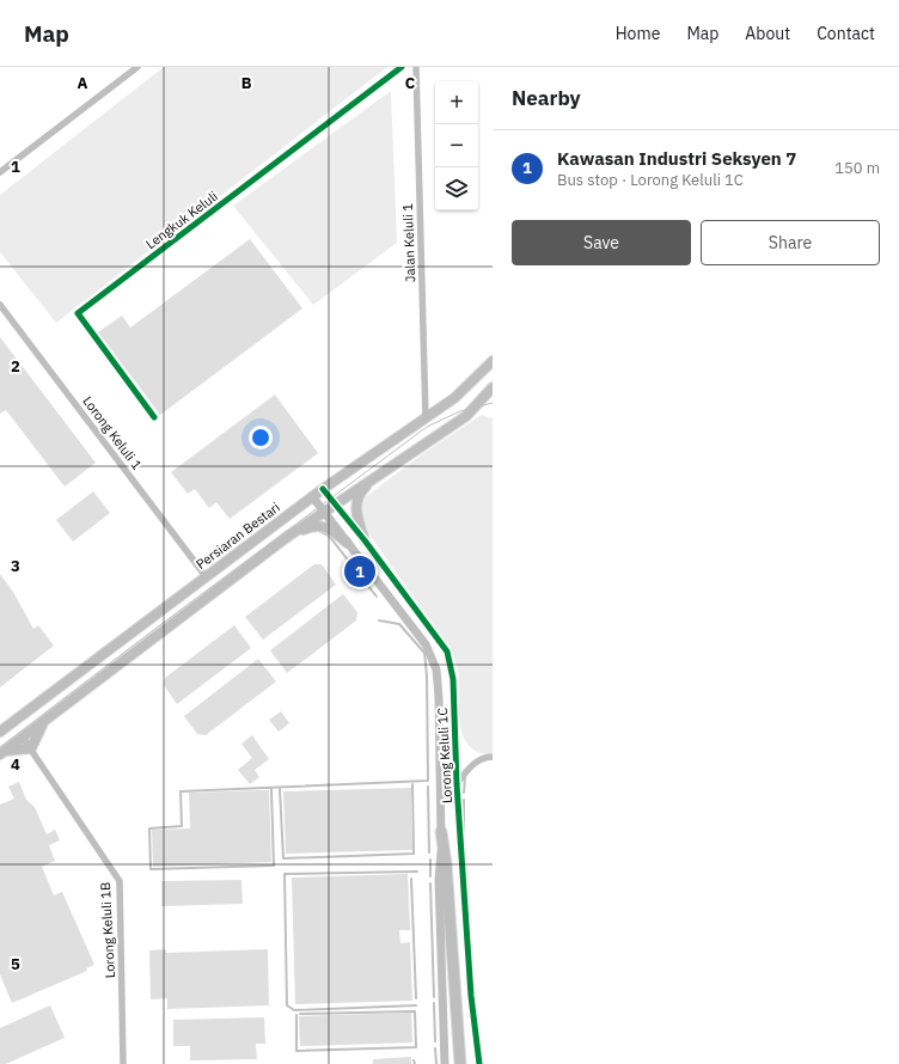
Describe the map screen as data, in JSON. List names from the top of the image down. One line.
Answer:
{"streets":{"main road":["Persiaran Bestari"],"street":["Lengkuk Keluli","Jalan Keluli 1","Lorong Keluli 1","Lorong Keluli 1C","Lorong Keluli 1B"]},"crossings":[["Jalan Keluli 1","Persiaran Bestari"],["Lorong Keluli 1","Persiaran Bestari"],["Persiaran Bestari","Lorong Keluli 1C"]],"page":{"header":"Map","nav":["Home","Map","About","Contact"],"heading":"Nearby","map_buttons":["+","−"],"list":[{"mark":"1","name":"Kawasan Industri Seksyen 7","note":"Bus stop · Lorong Keluli 1C","value":"150 m"}],"buttons":["Save","Share"],"pins":"1"},"grid":{"columns":["A","B","C"],"rows":["1","2","3","4","5"]}}
